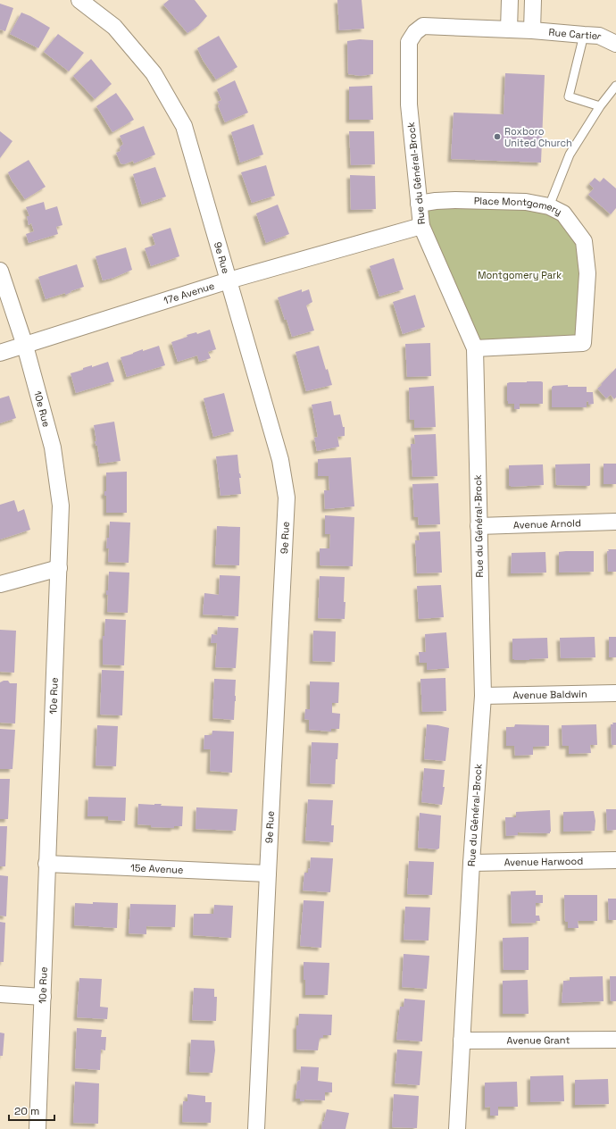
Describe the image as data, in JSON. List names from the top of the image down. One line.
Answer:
{"streets":{"street":["Rue Cartier","Rue du Général-Brock","Place Montgomery","9e Rue","17e Avenue","10e Rue","Avenue Arnold","Avenue Baldwin","Avenue Harwood","15e Avenue","Avenue Grant"]},"crossings":[["Rue Cartier","Rue du Général-Brock"],["Rue du Général-Brock","Place Montgomery"],["Rue du Général-Brock","17e Avenue"],["Rue du Général-Brock","Avenue Arnold"],["Rue du Général-Brock","Avenue Baldwin"],["Rue du Général-Brock","Avenue Harwood"],["Rue du Général-Brock","Avenue Grant"],["9e Rue","17e Avenue"],["9e Rue","15e Avenue"],["17e Avenue","10e Rue"],["10e Rue","15e Avenue"]],"parks":["Montgomery Park"],"places":["Roxboro United Church"],"scale_bar":"20 m"}
